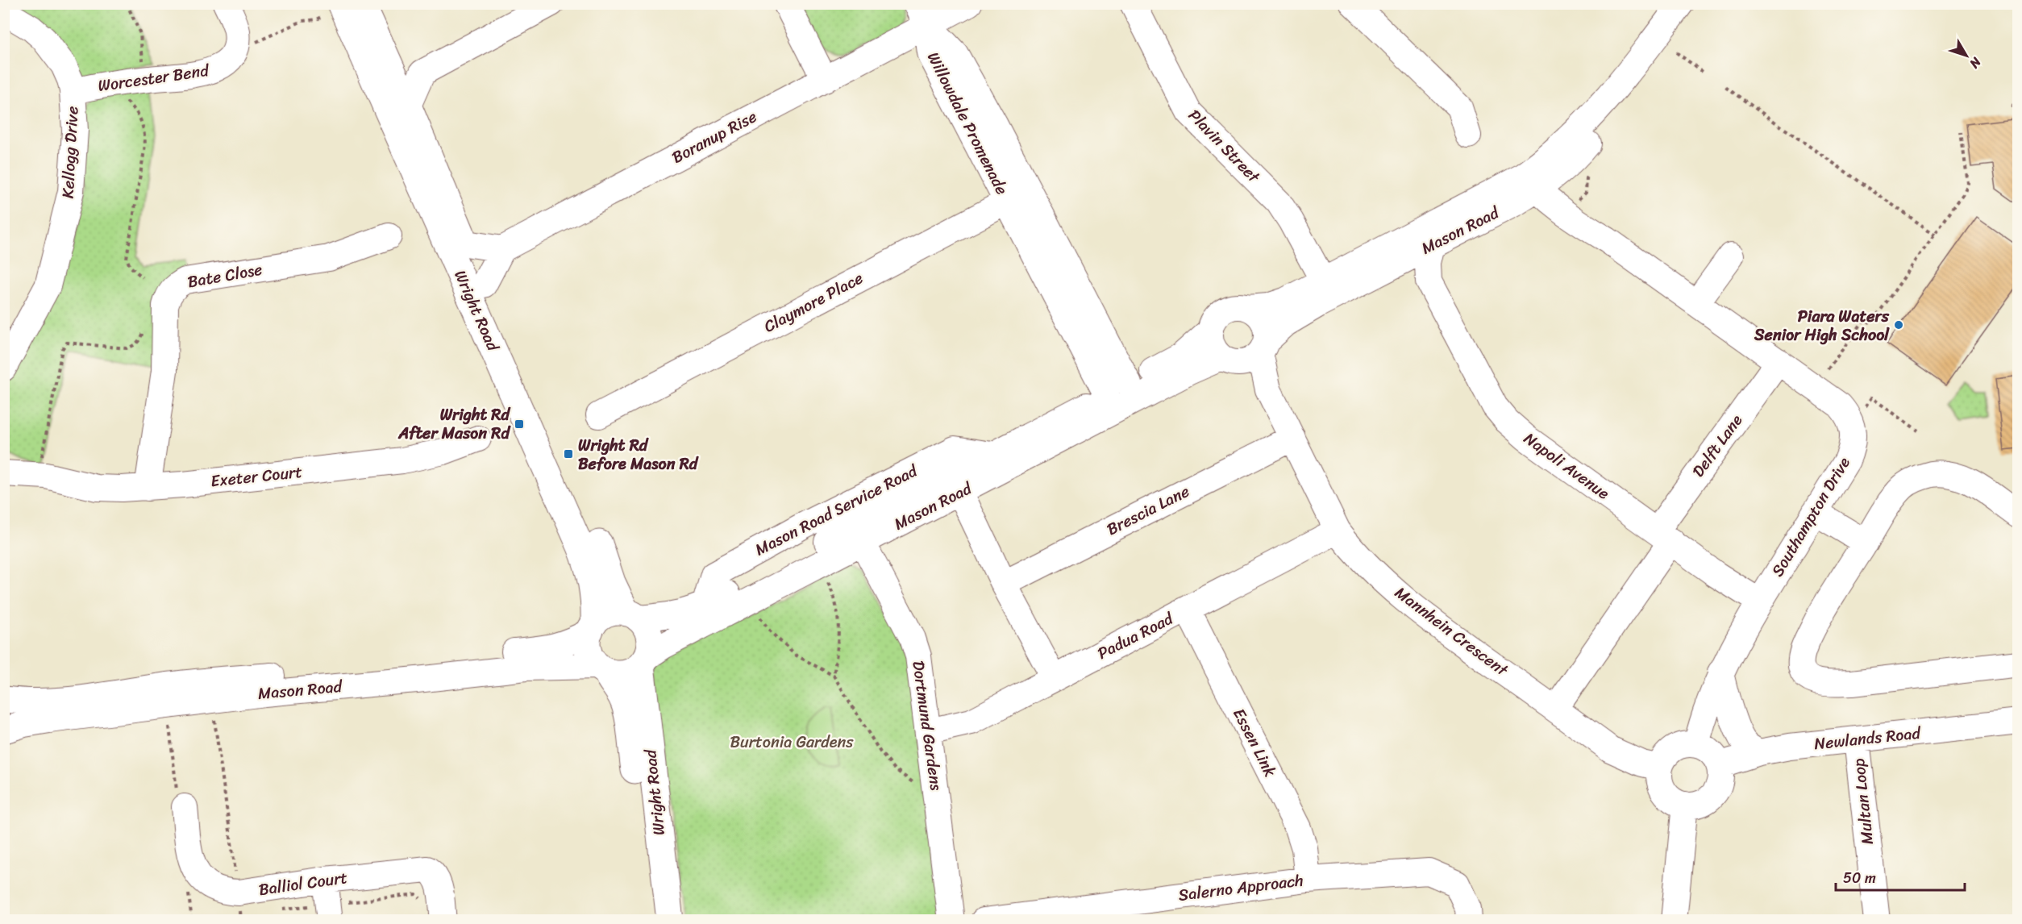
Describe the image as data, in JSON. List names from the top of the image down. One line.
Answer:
{"streets":{"main road":["Wright Road"],"street":["Worcester Bend","Willowdale Promenade","Boranup Rise","Plavin Street","Kellogg Drive","Mason Road","Bate Close","Claymore Place","Delft Lane","Napoli Avenue","Exeter Court","Brescia Lane","Southampton Drive","Mannhein Crescent","Padua Road","Dortmund Gardens","Newlands Road","Essen Link","Multan Loop","Balliol Court","Salerno Approach"]},"crossings":[["Worcester Bend","Kellogg Drive"],["Willowdale Promenade","Boranup Rise"],["Willowdale Promenade","Mason Road"],["Willowdale Promenade","Claymore Place"],["Plavin Street","Mason Road"],["Mason Road","Wright Road"],["Mason Road","Napoli Avenue"],["Mason Road","Southampton Drive"],["Mason Road","Mannhein Crescent"],["Mason Road","Dortmund Gardens"],["Bate Close","Exeter Court"],["Delft Lane","Napoli Avenue"],["Delft Lane","Southampton Drive"],["Delft Lane","Mannhein Crescent"],["Napoli Avenue","Southampton Drive"],["Brescia Lane","Mannhein Crescent"],["Southampton Drive","Mannhein Crescent"],["Southampton Drive","Newlands Road"],["Mannhein Crescent","Padua Road"],["Mannhein Crescent","Newlands Road"],["Padua Road","Dortmund Gardens"],["Padua Road","Essen Link"],["Newlands Road","Multan Loop"],["Essen Link","Salerno Approach"]],"parks":["Burtonia Gardens"],"places":{"other":["Piara Waters Senior High School"],"transit":["Wright Rd After Mason Rd","Wright Rd Before Mason Rd"]},"scale_bar":"50 m","north":"bottom right"}
